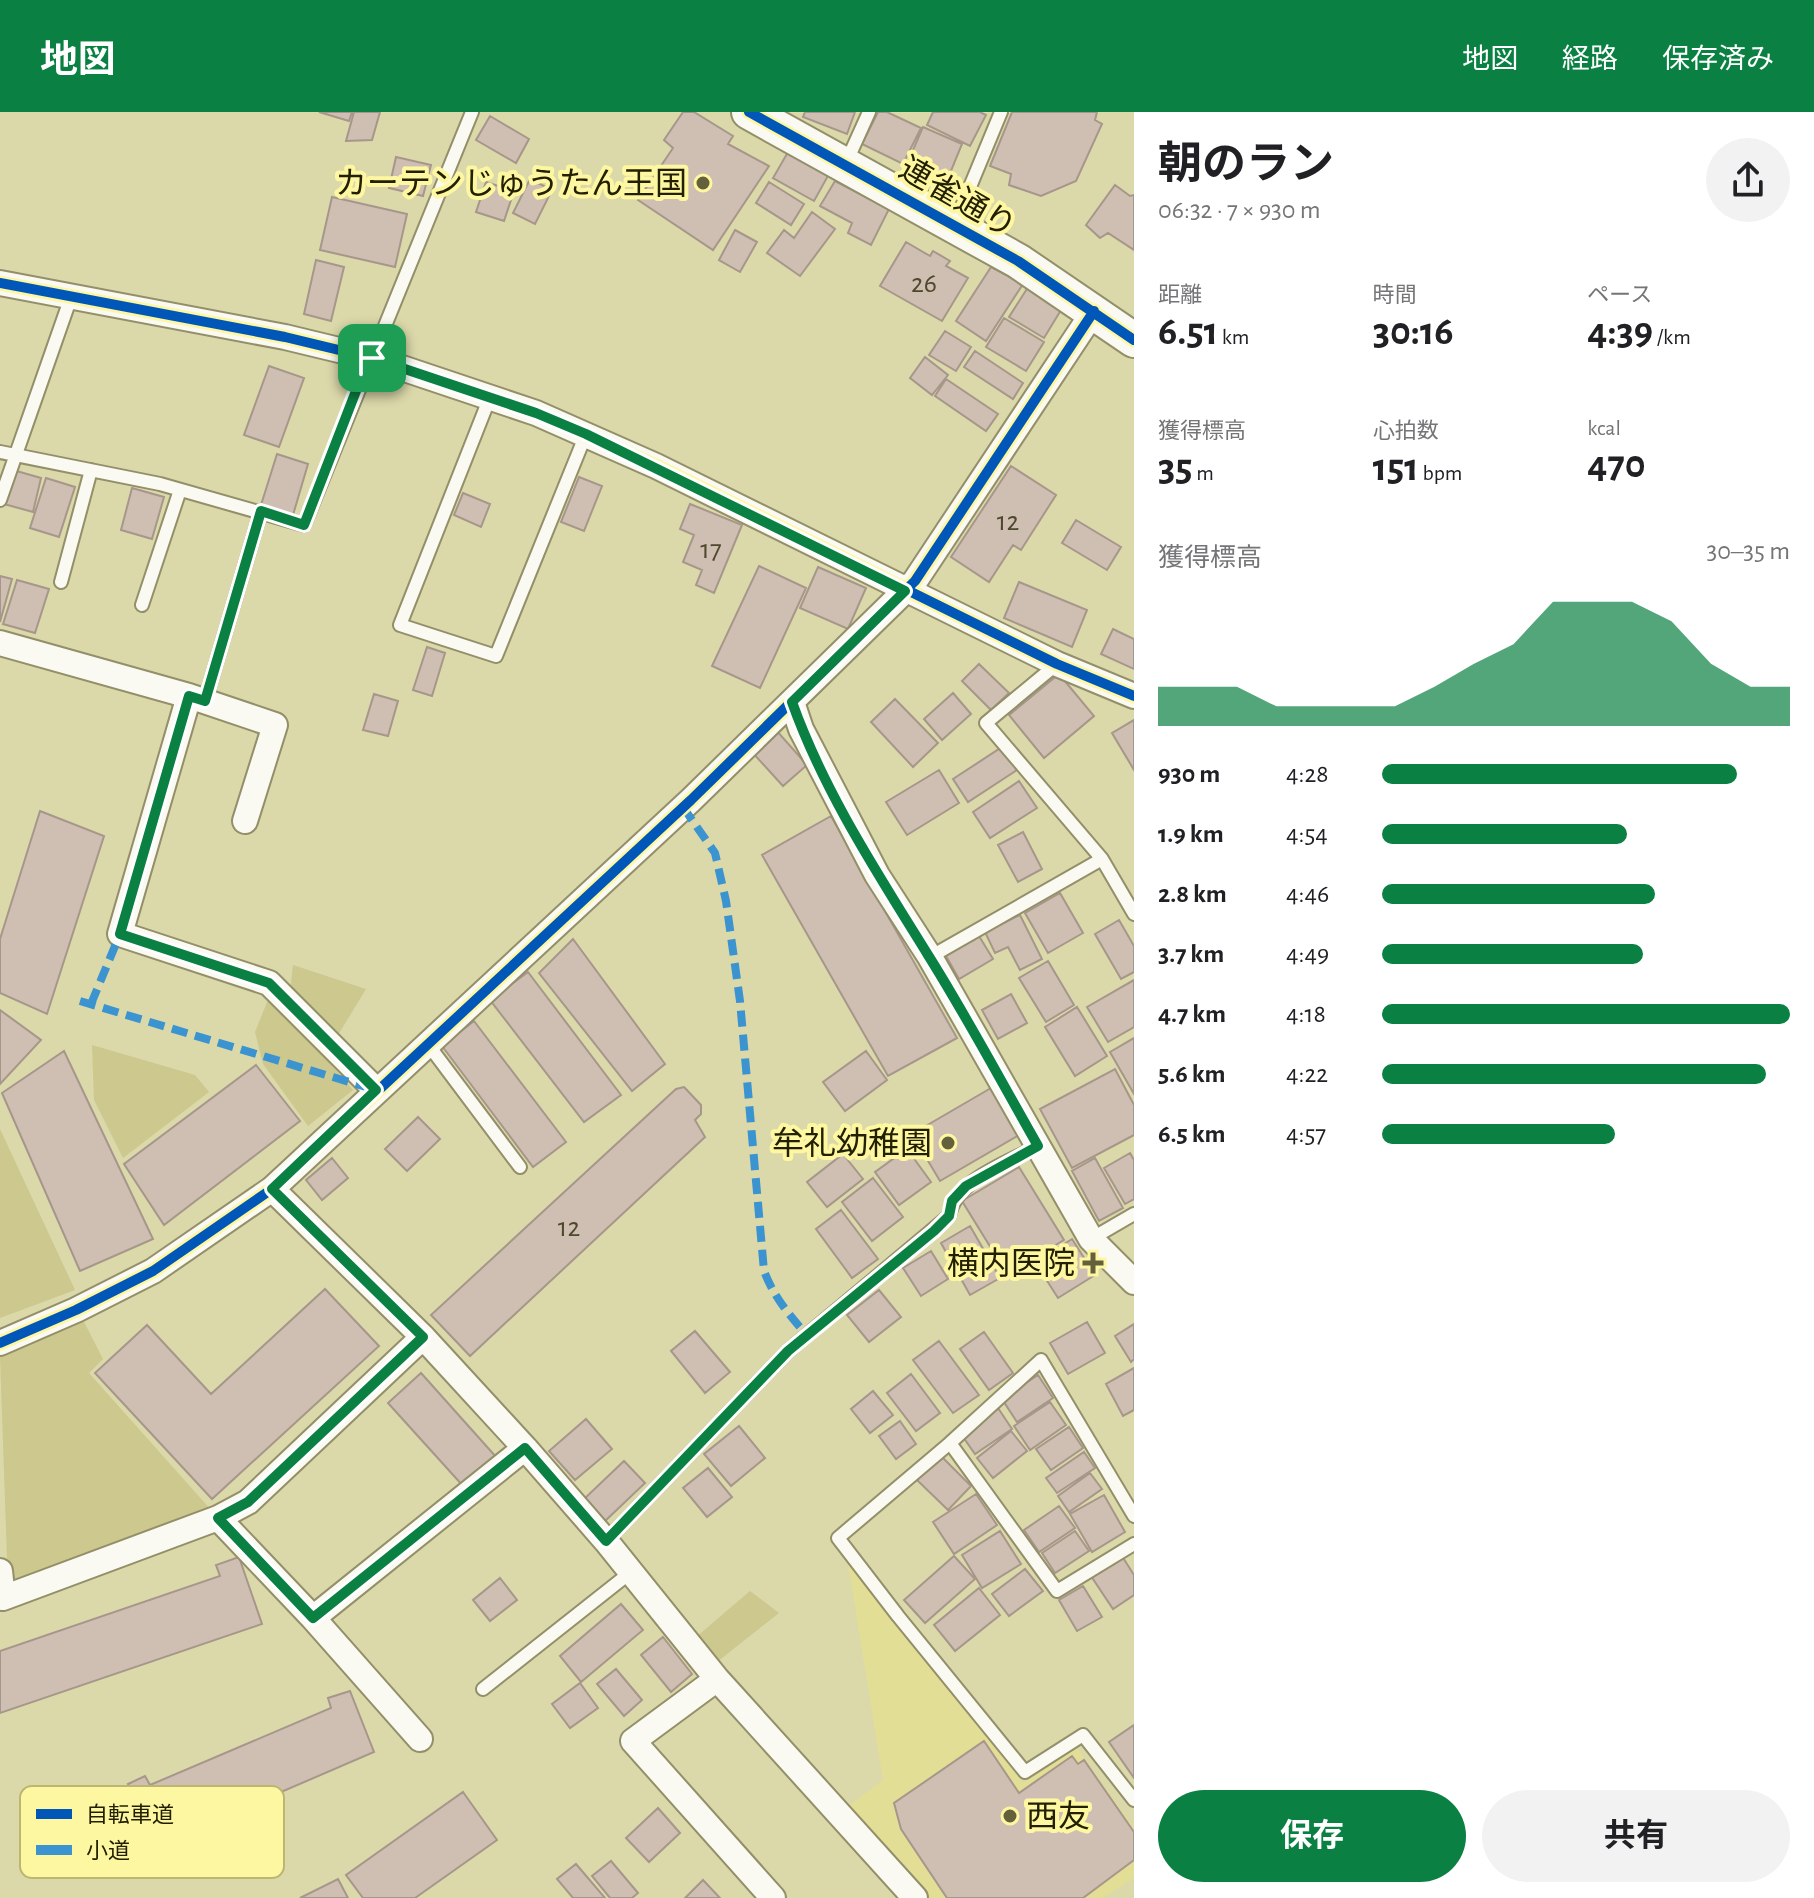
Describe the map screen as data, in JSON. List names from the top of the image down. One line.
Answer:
{"streets":{"main road":["連雀通り"]},"places":{"other":["カーテンじゅうたん王国","牟礼幼稚園","西友"],"health":["横内医院"]},"house_numbers":["26","12","17","12"],"legend":["自転車道","小道"],"page":{"header":"地図","nav":["地図","経路","保存済み"],"heading":["朝のラン","06:32 · 7 × 930 m"],"stats":[["距離","6.51 km"],["時間","30:16"],["ペース","4:39 /km"],["獲得標高","35 m"],["心拍数","151 bpm"],["kcal","470"]],"chart":["獲得標高","30–35 m"],"list":[{"name":"930 m","note":"4:28"},{"name":"1.9 km","note":"4:54"},{"name":"2.8 km","note":"4:46"},{"name":"3.7 km","note":"4:49"},{"name":"4.7 km","note":"4:18"},{"name":"5.6 km","note":"4:22"},{"name":"6.5 km","note":"4:57"}],"buttons":["保存","共有"]}}
